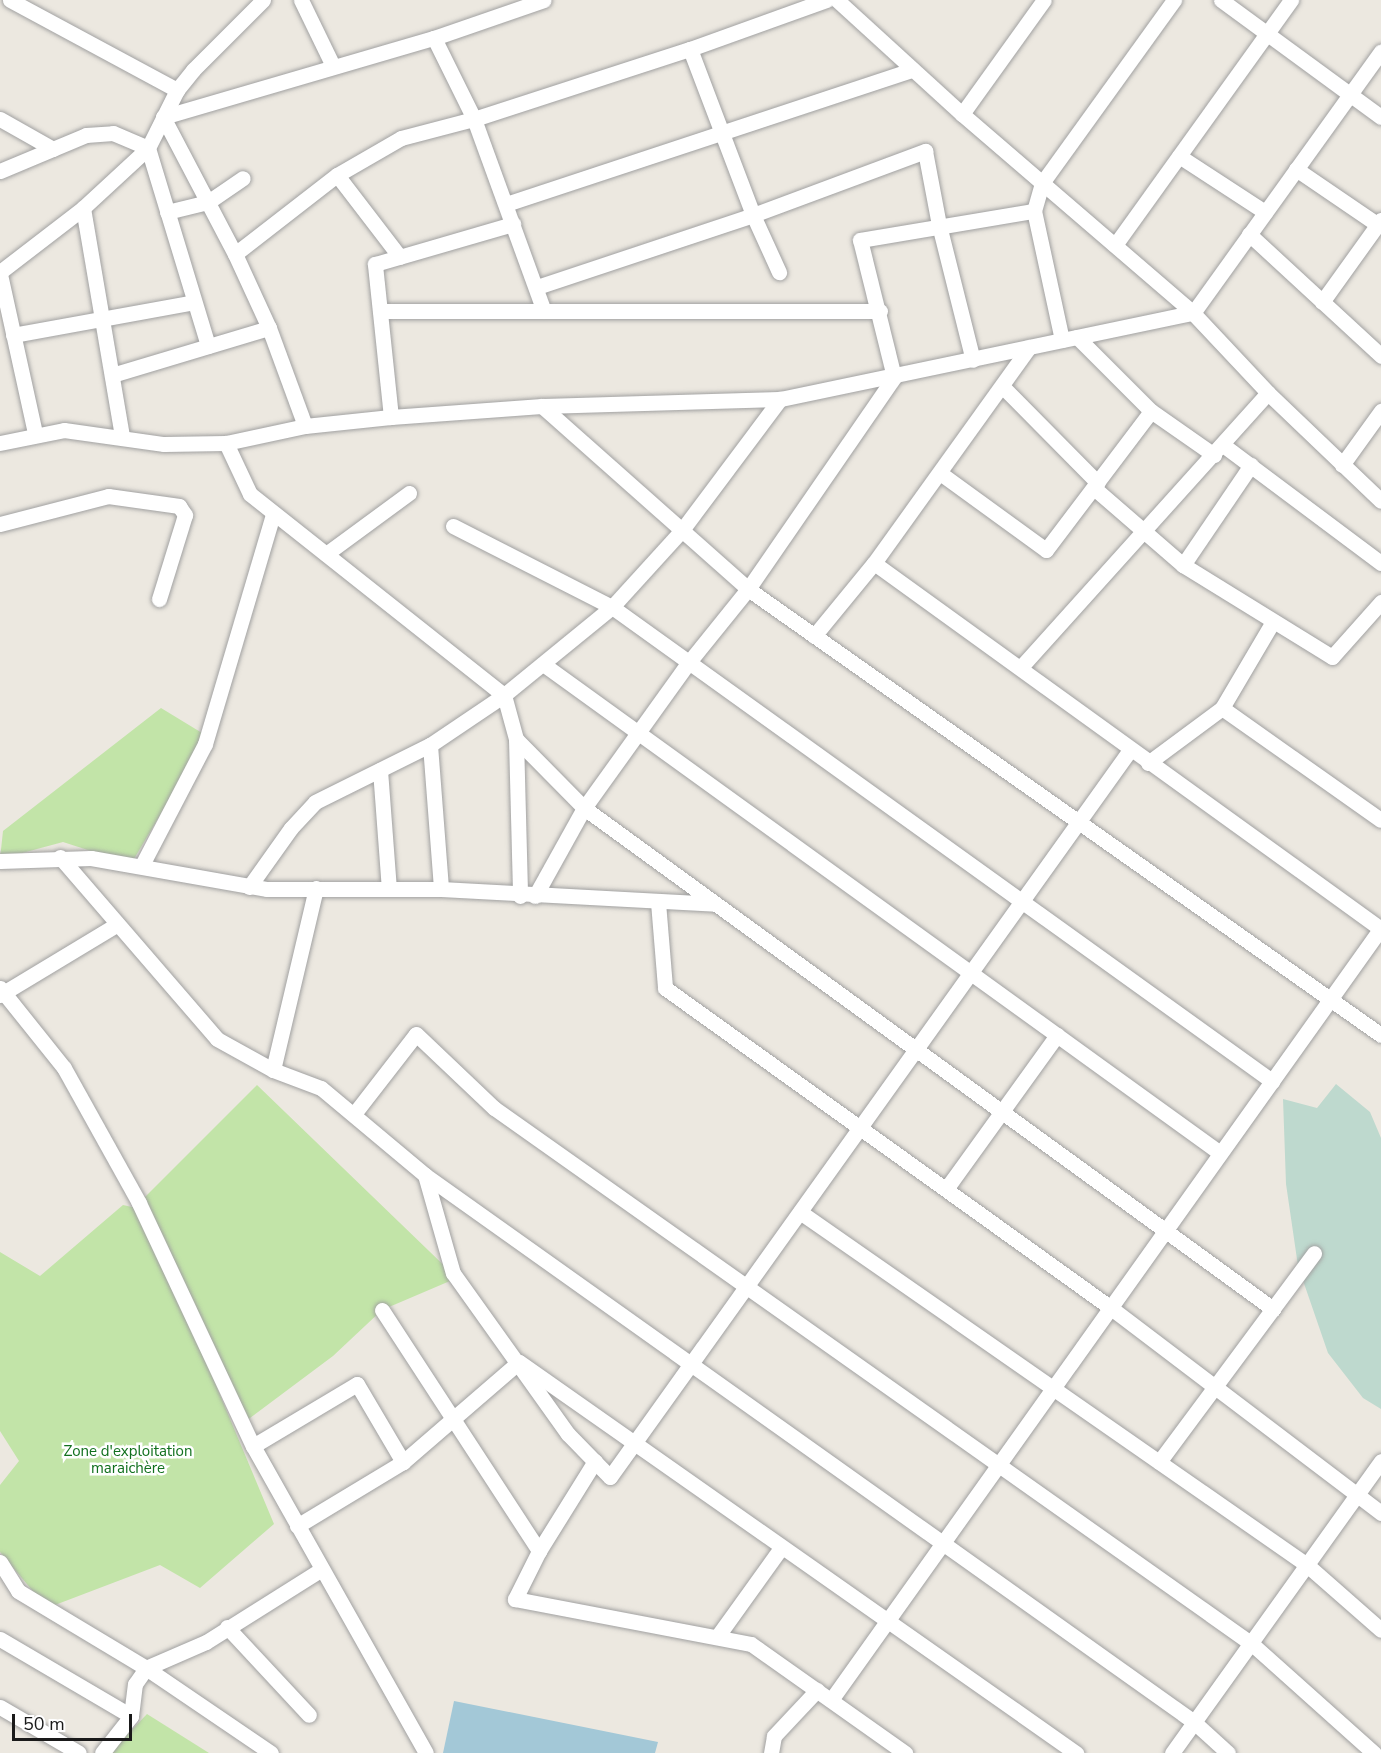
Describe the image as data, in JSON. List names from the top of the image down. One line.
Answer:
{"parks":["Zone d'exploitation maraichère"],"scale_bar":"50 m"}
